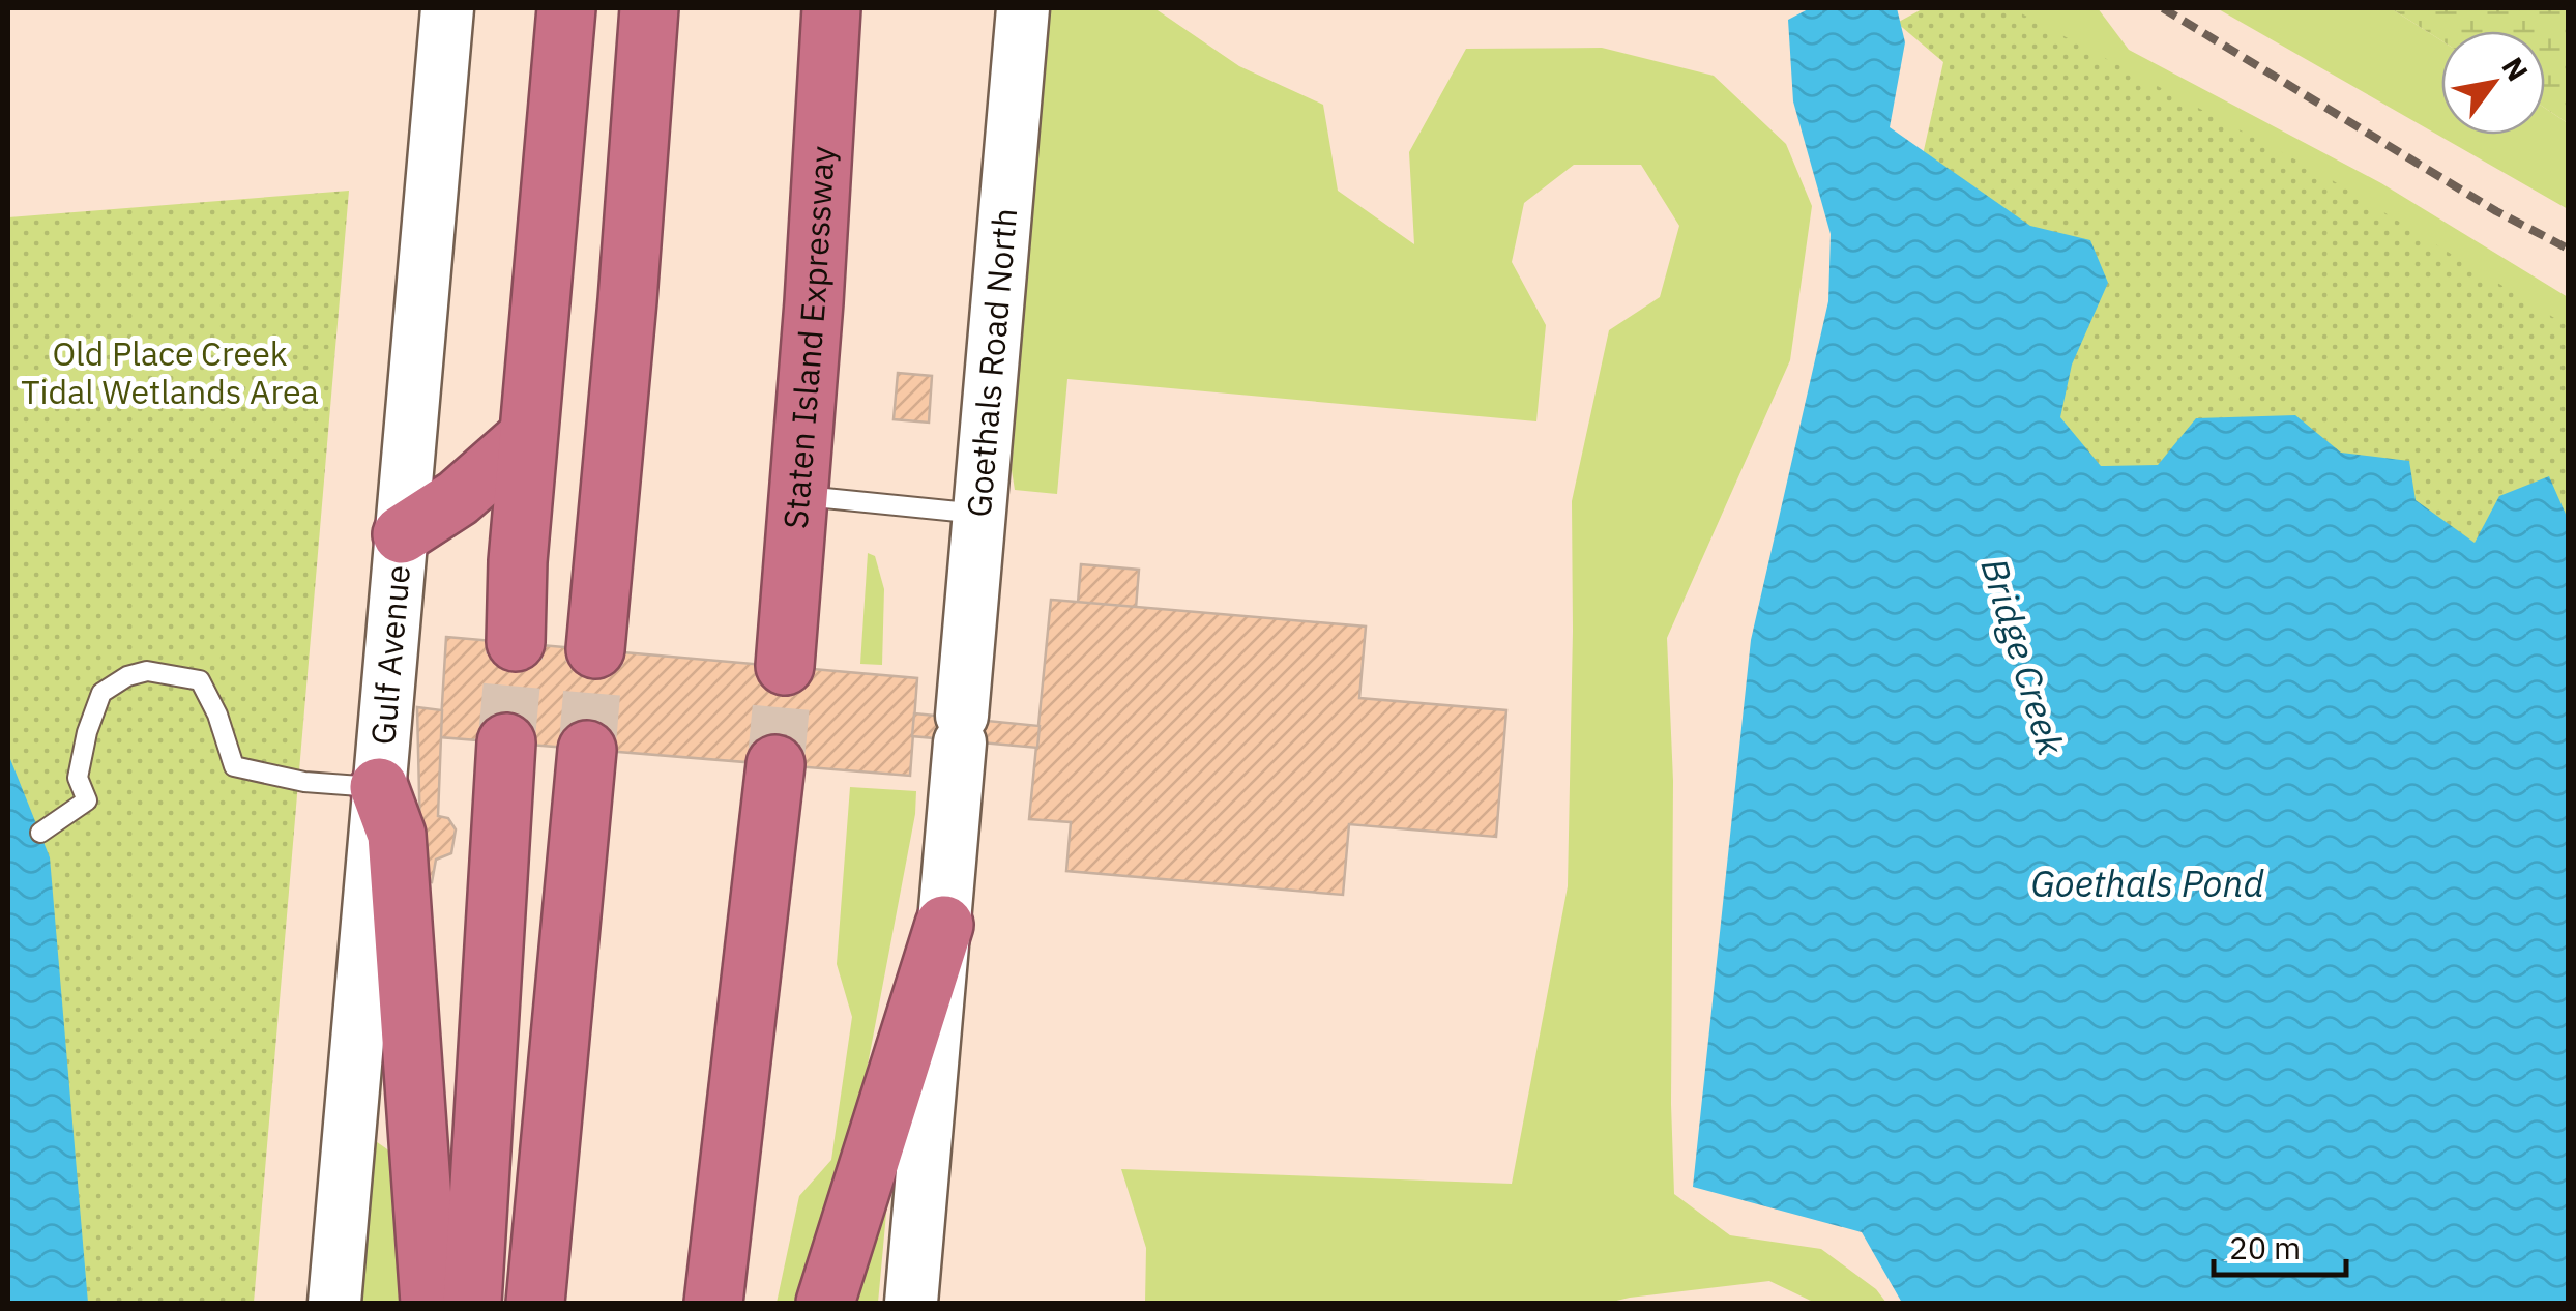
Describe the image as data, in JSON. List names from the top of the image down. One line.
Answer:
{"streets":{"highway":["Staten Island Expressway"],"street":["Goethals Road North","Gulf Avenue"]},"water":["Bridge Creek","Goethals Pond"],"parks":["Old Place Creek Tidal Wetlands Area"],"scale_bar":"20 m","north":"top right"}
